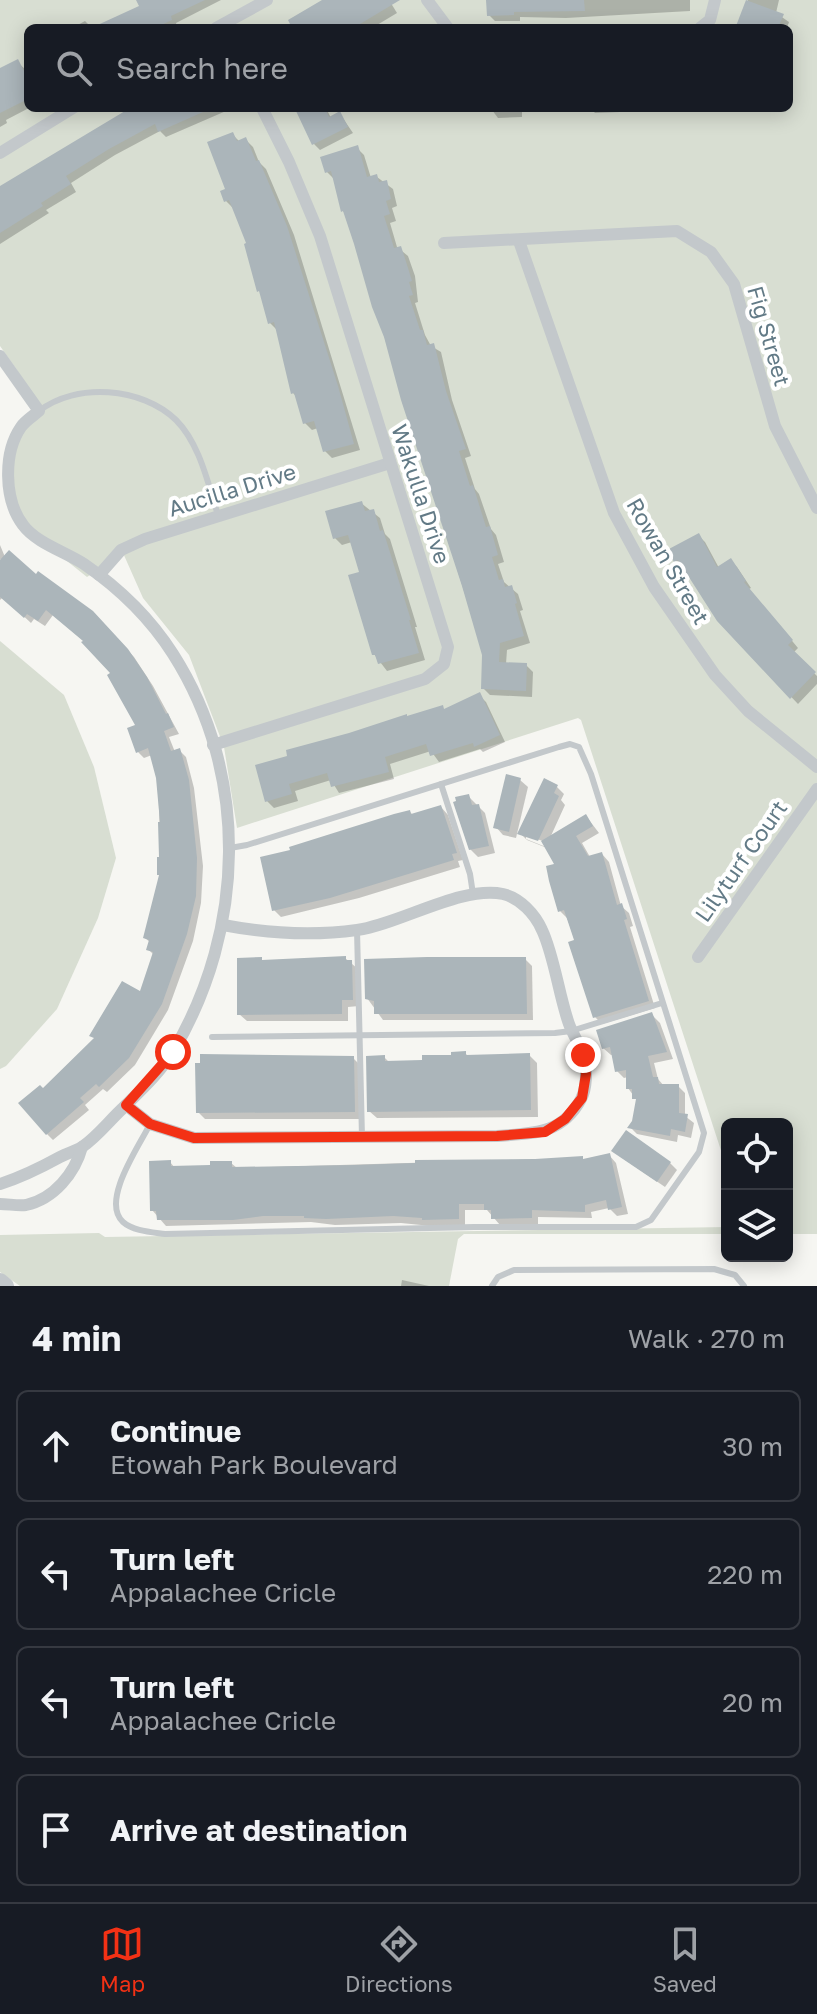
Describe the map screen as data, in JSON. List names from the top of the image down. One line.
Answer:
{"streets":{"street":["Fig Street","Aucilla Drive","Wakulla Drive","Rowan Street","Lilyturf Court"]},"crossings":[["Fig Street","Rowan Street"],["Aucilla Drive","Wakulla Drive"]],"page":{"search":"Search here","heading":["4 min","Walk · 270 m"],"list":[["Continue","Etowah Park Boulevard","30 m"],["Turn left","Appalachee Cricle","220 m"],["Turn left","Appalachee Cricle","20 m"],"Arrive at destination"],"nav":["Map","Directions","Saved"]}}
